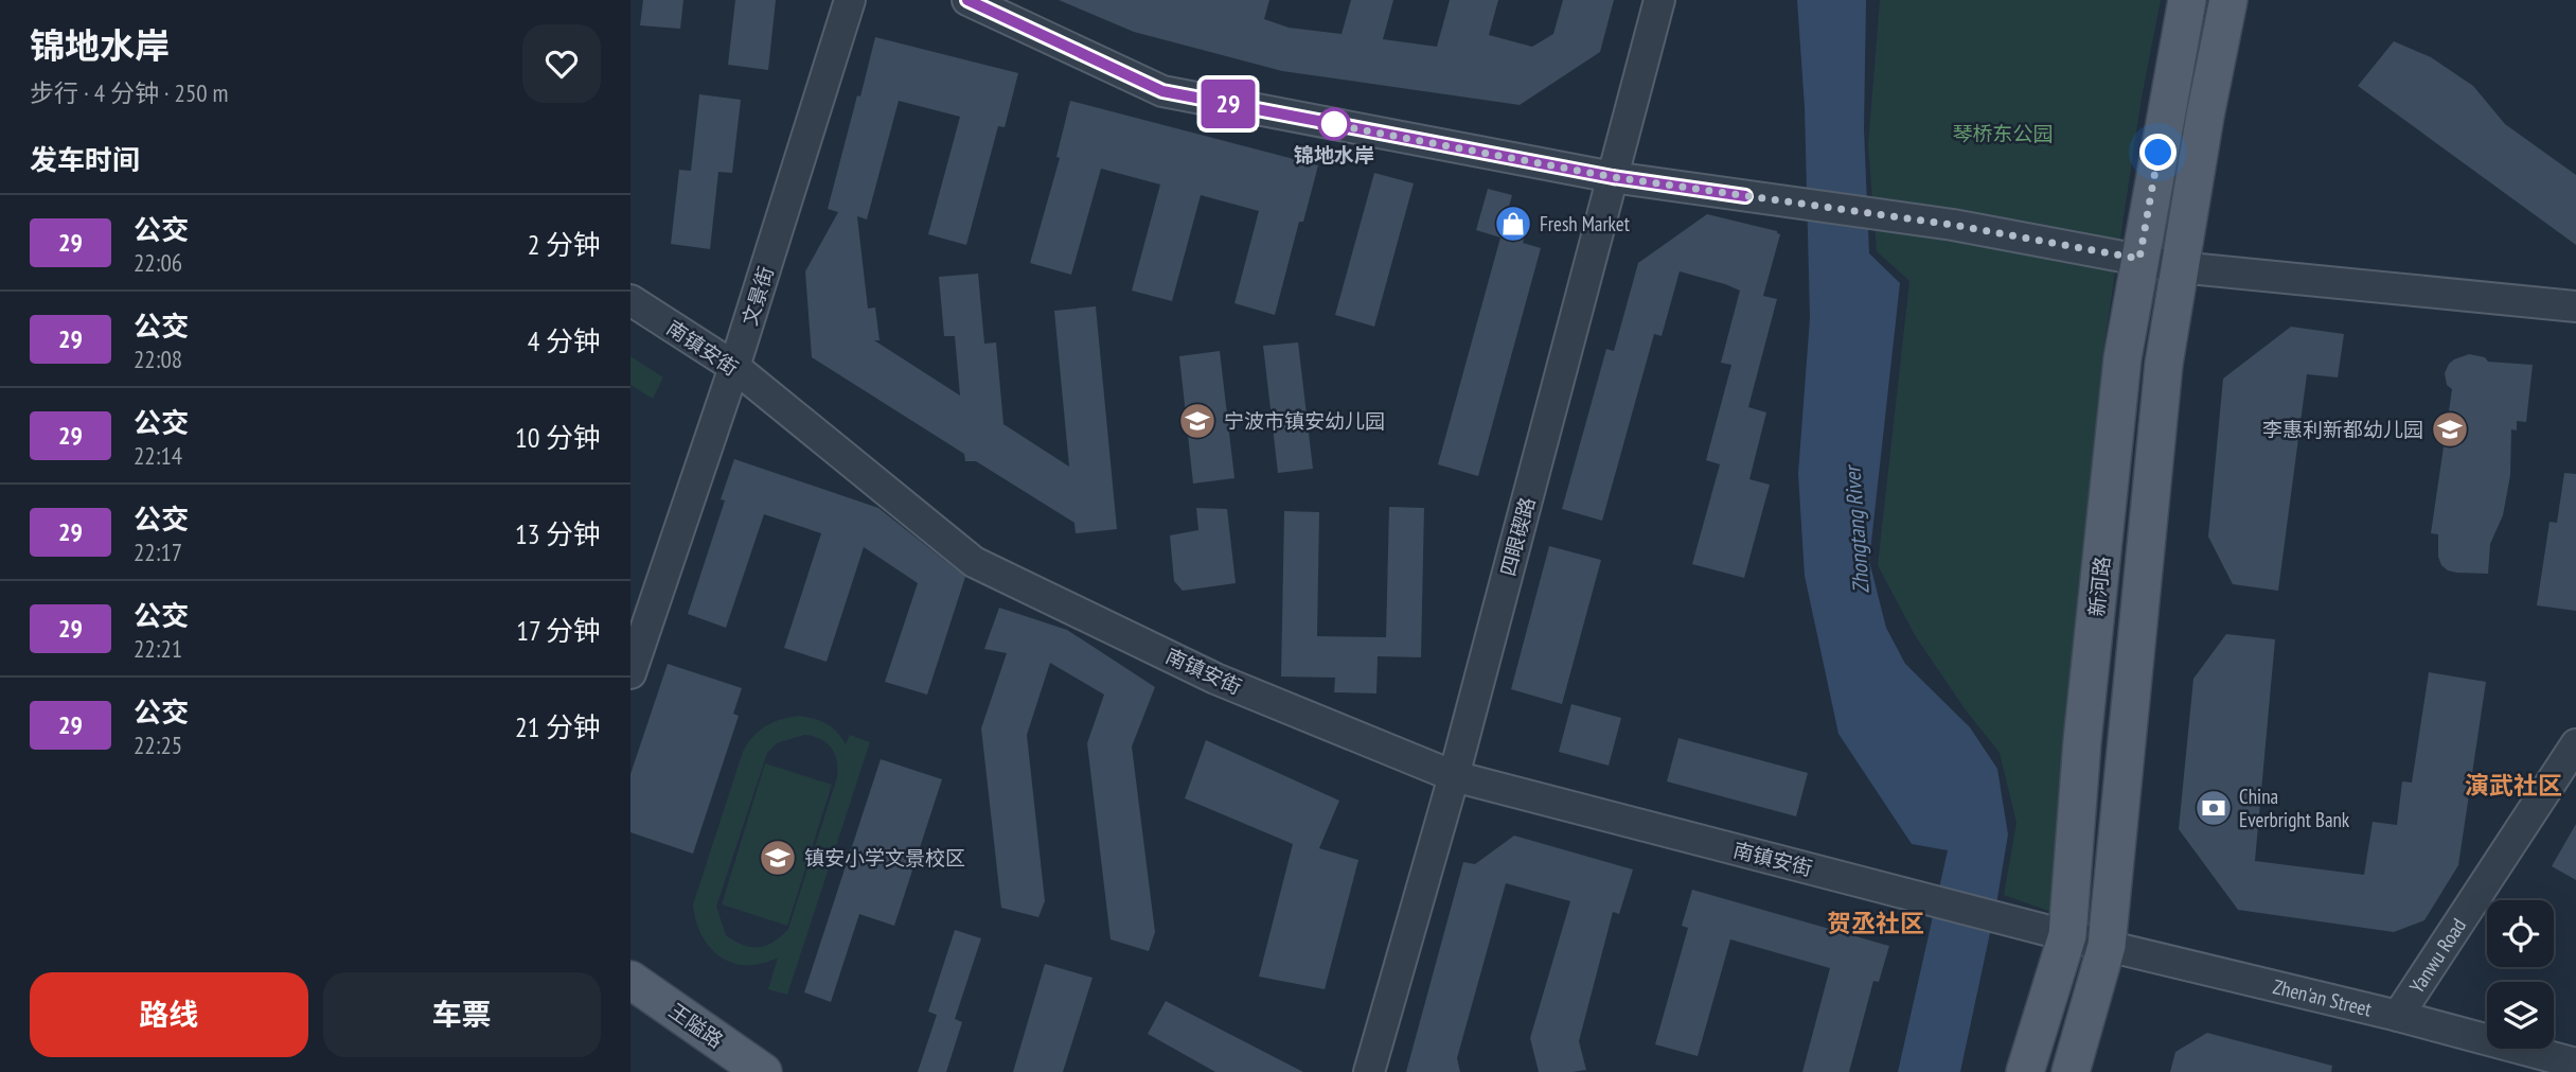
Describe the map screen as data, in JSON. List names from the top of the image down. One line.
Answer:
{"streets":{"main road":["新河路","王隘路"],"street":["文景街","南镇安街","四眼碶路","Yanwu Road","Zhen'an Street"]},"crossings":[["文景街","南镇安街"],["南镇安街","四眼碶路"],["南镇安街","新河路"],["南镇安街","Zhen'an Street"],["新河路","Zhen'an Street"],["Yanwu Road","Zhen'an Street"]],"districts":["演武社区","贺丞社区"],"water":["Zhongtang River"],"parks":["琴桥东公园"],"places":{"other":["锦地水岸"],"shop":["Fresh Market"],"school or university":["宁波市镇安幼儿园","李惠利新都幼儿园","镇安小学文景校区"],"bank":["China Everbright Bank"]},"lines":["bus line 29"],"page":{"heading":[["锦地水岸","步行 · 4 分钟 · 250 m"],"发车时间"],"on_map":"29","list":[{"mark":"29","name":"公交","note":"22:06","value":"2 分钟"},{"mark":"29","name":"公交","note":"22:08","value":"4 分钟"},{"mark":"29","name":"公交","note":"22:14","value":"10 分钟"},{"mark":"29","name":"公交","note":"22:17","value":"13 分钟"},{"mark":"29","name":"公交","note":"22:21","value":"17 分钟"},{"mark":"29","name":"公交","note":"22:25","value":"21 分钟"}],"buttons":["路线","车票"]}}
